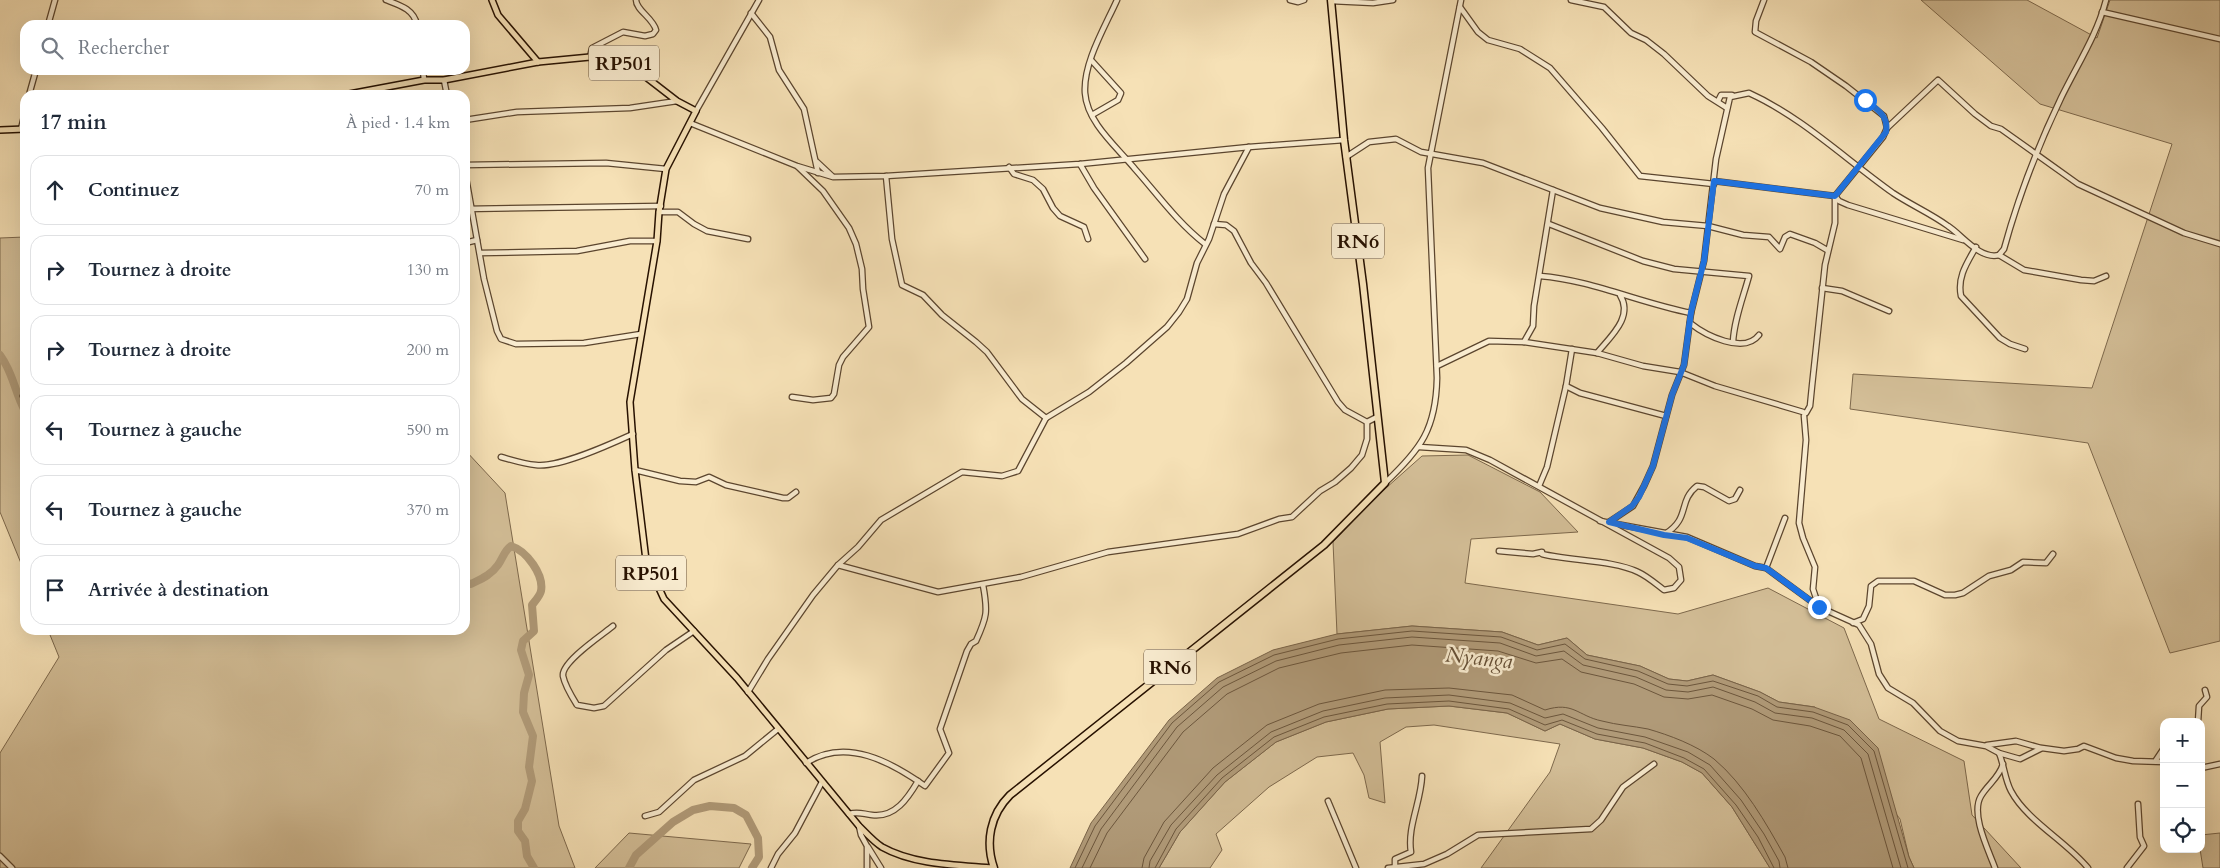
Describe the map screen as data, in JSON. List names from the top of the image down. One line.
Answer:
{"streets":{"highway":["RN6"],"main road":["RP501"]},"crossings":[["RP501","RN6"]],"water":["Nyanga"],"page":{"search":"Rechercher","heading":["17 min","À pied · 1.4 km"],"list":[["Continuez","70 m"],["Tournez à droite","130 m"],["Tournez à droite","200 m"],["Tournez à gauche","590 m"],["Tournez à gauche","370 m"],"Arrivée à destination"],"map_buttons":["+","−"]}}
